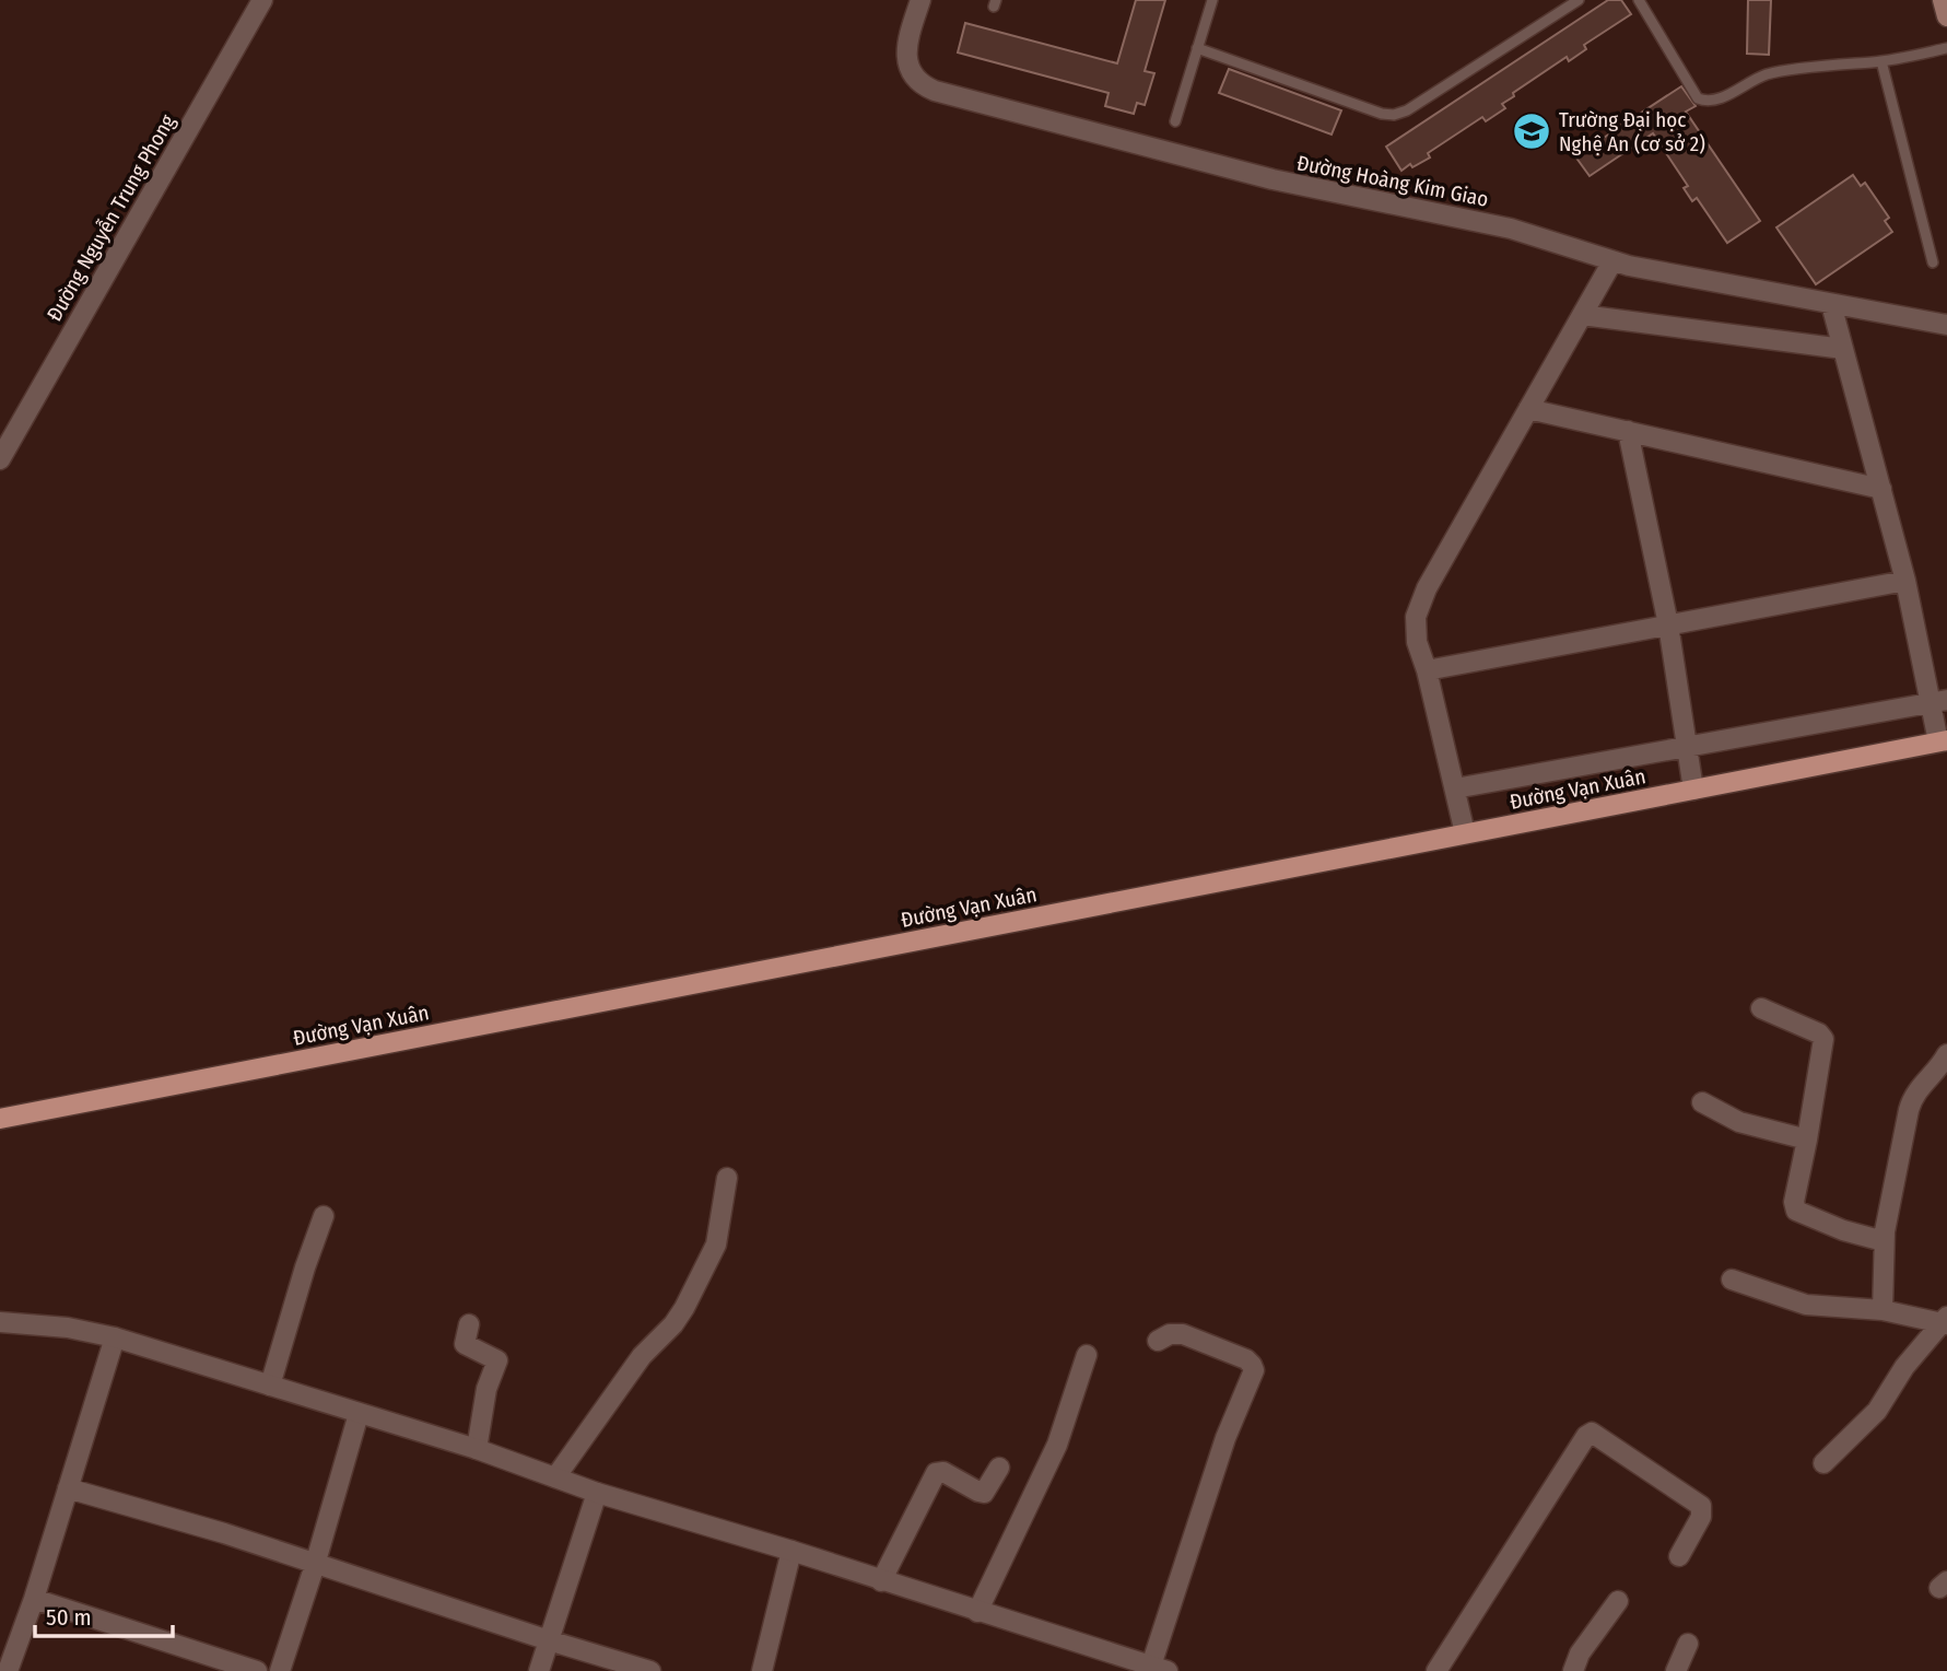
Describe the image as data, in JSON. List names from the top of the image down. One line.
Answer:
{"streets":{"main road":["Đường Vạn Xuân"],"street":["Đường Hoàng Kim Giao","Đường Nguyễn Trung Phong"]},"places":{"school or university":["Trường Đại học Nghệ An (cơ sở 2)"]},"scale_bar":"50 m"}
